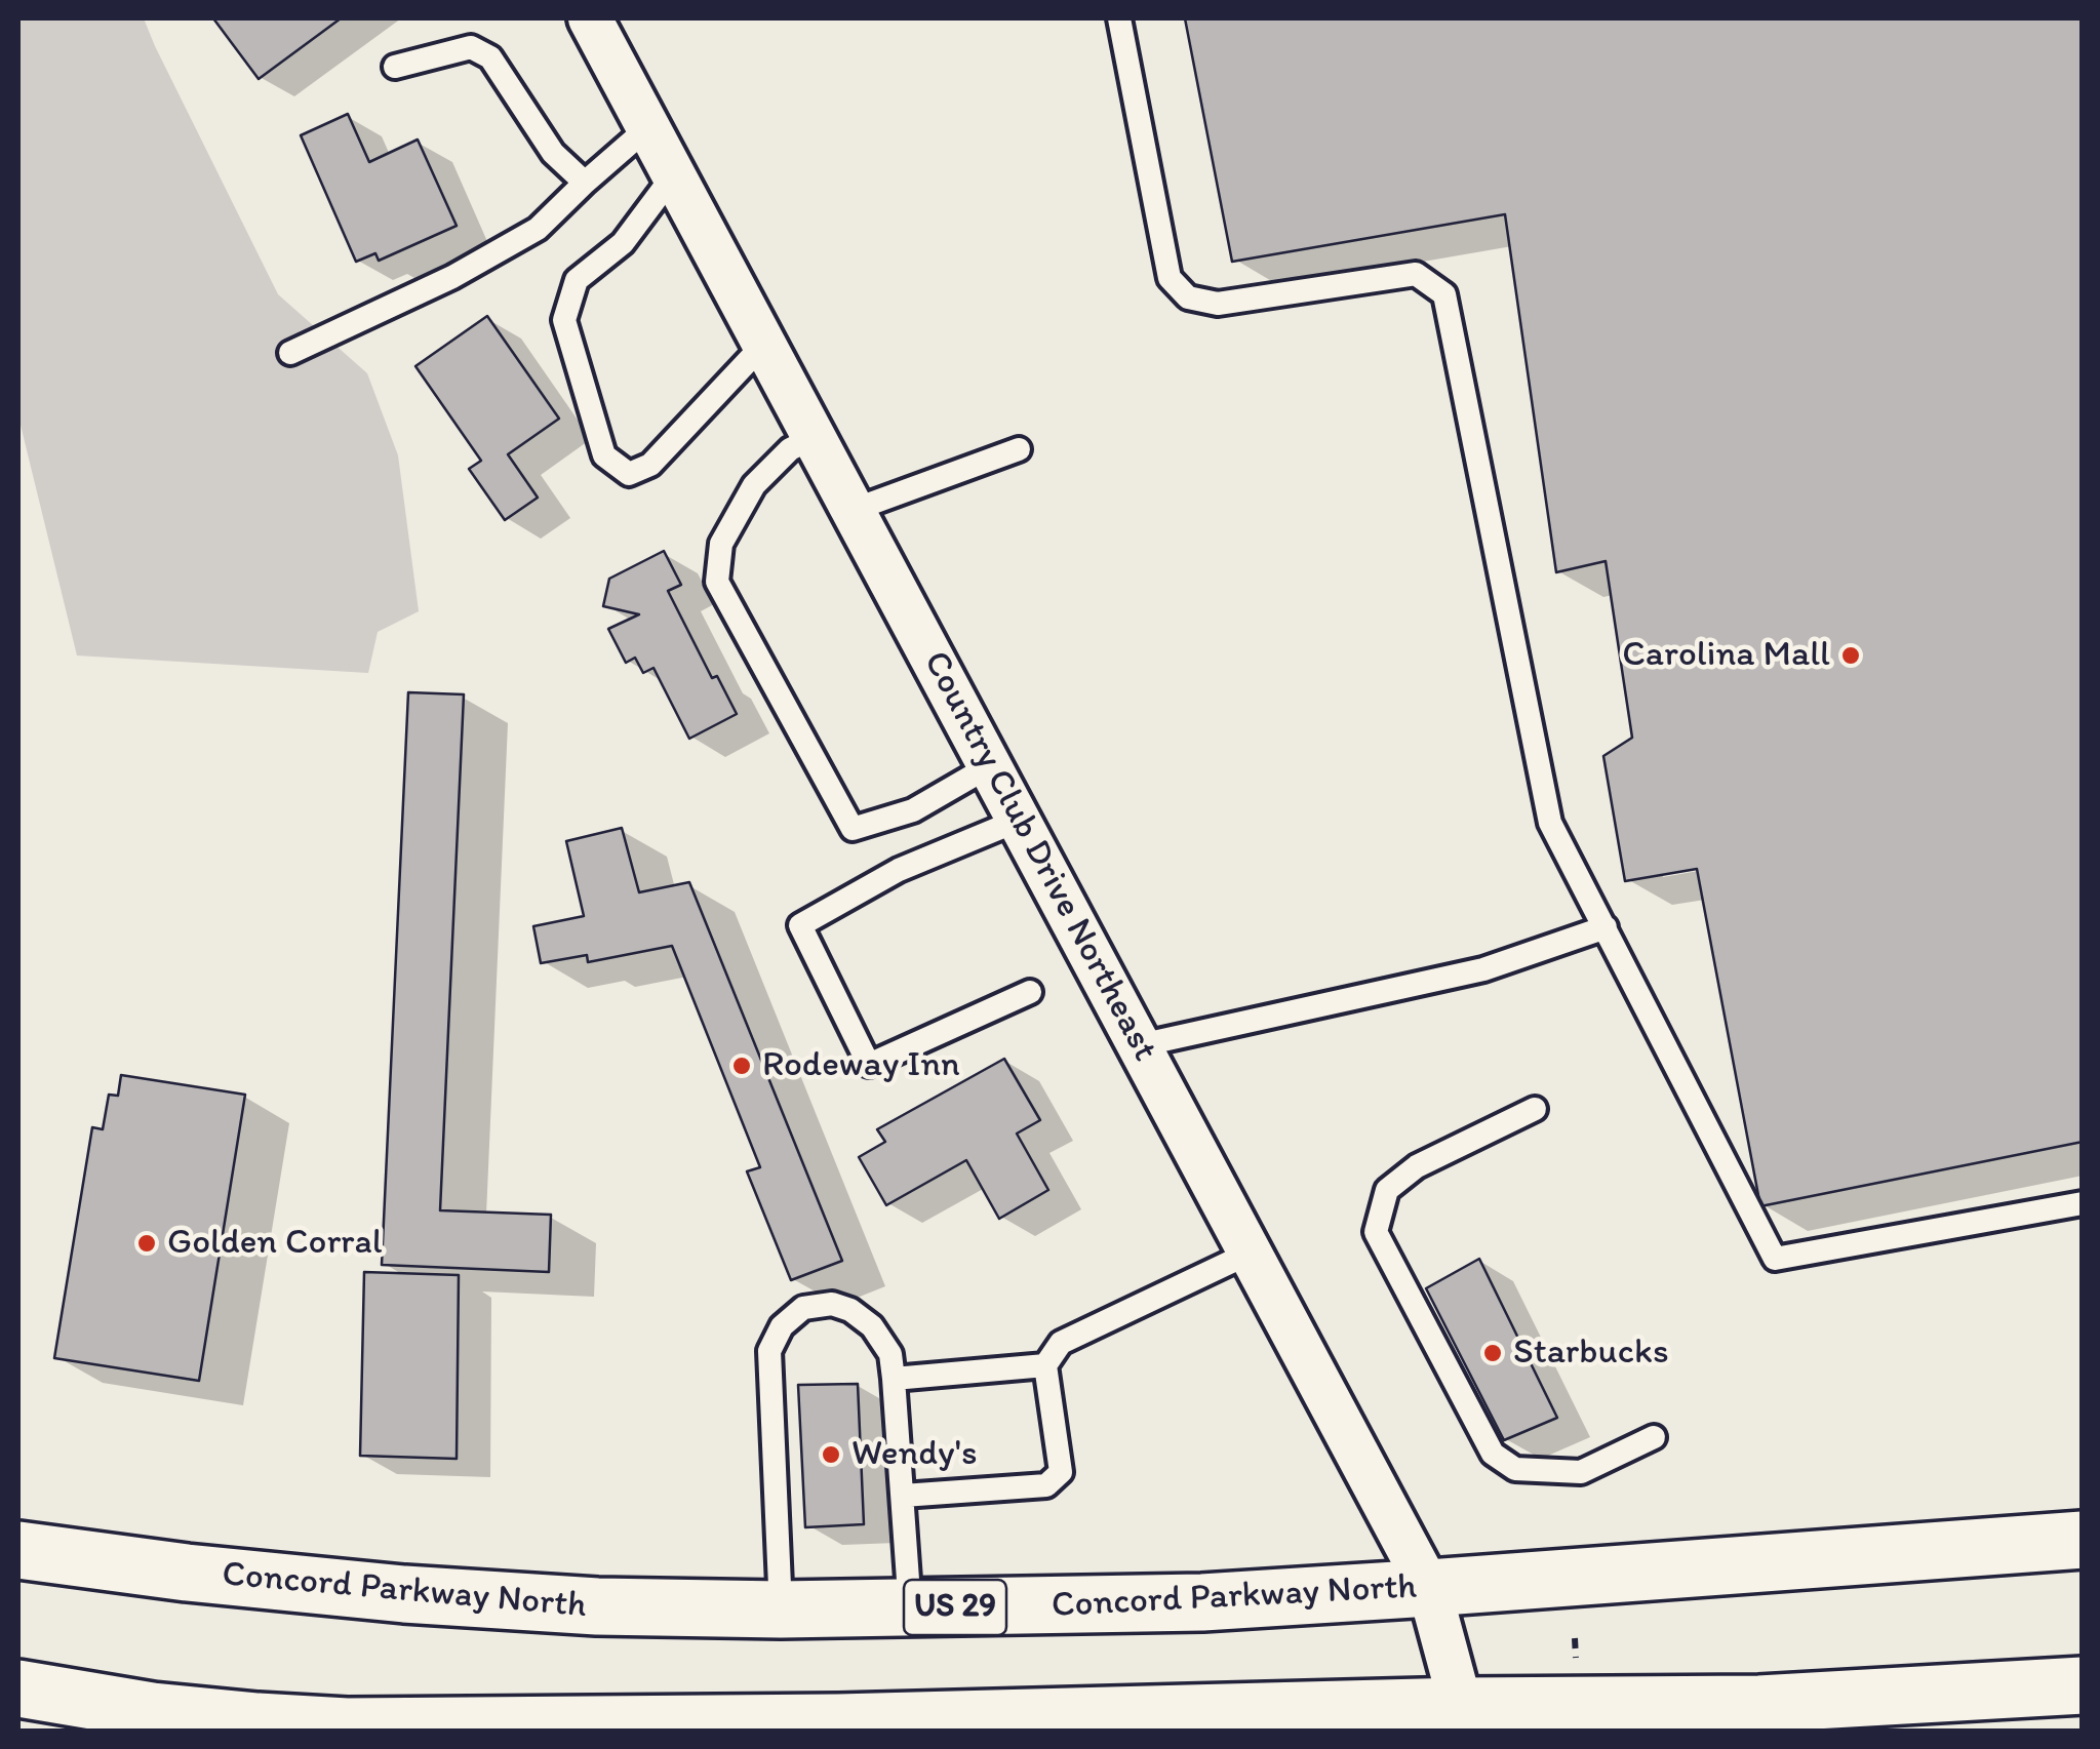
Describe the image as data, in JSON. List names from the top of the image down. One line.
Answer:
{"streets":{"highway":["Concord Parkway North","US 29"],"street":["Country Club Drive Northeast"]},"crossings":[["Country Club Drive Northeast","Concord Parkway North"]],"places":["Carolina Mall","Rodeway Inn","Golden Corral","Starbucks","Wendy's"]}
